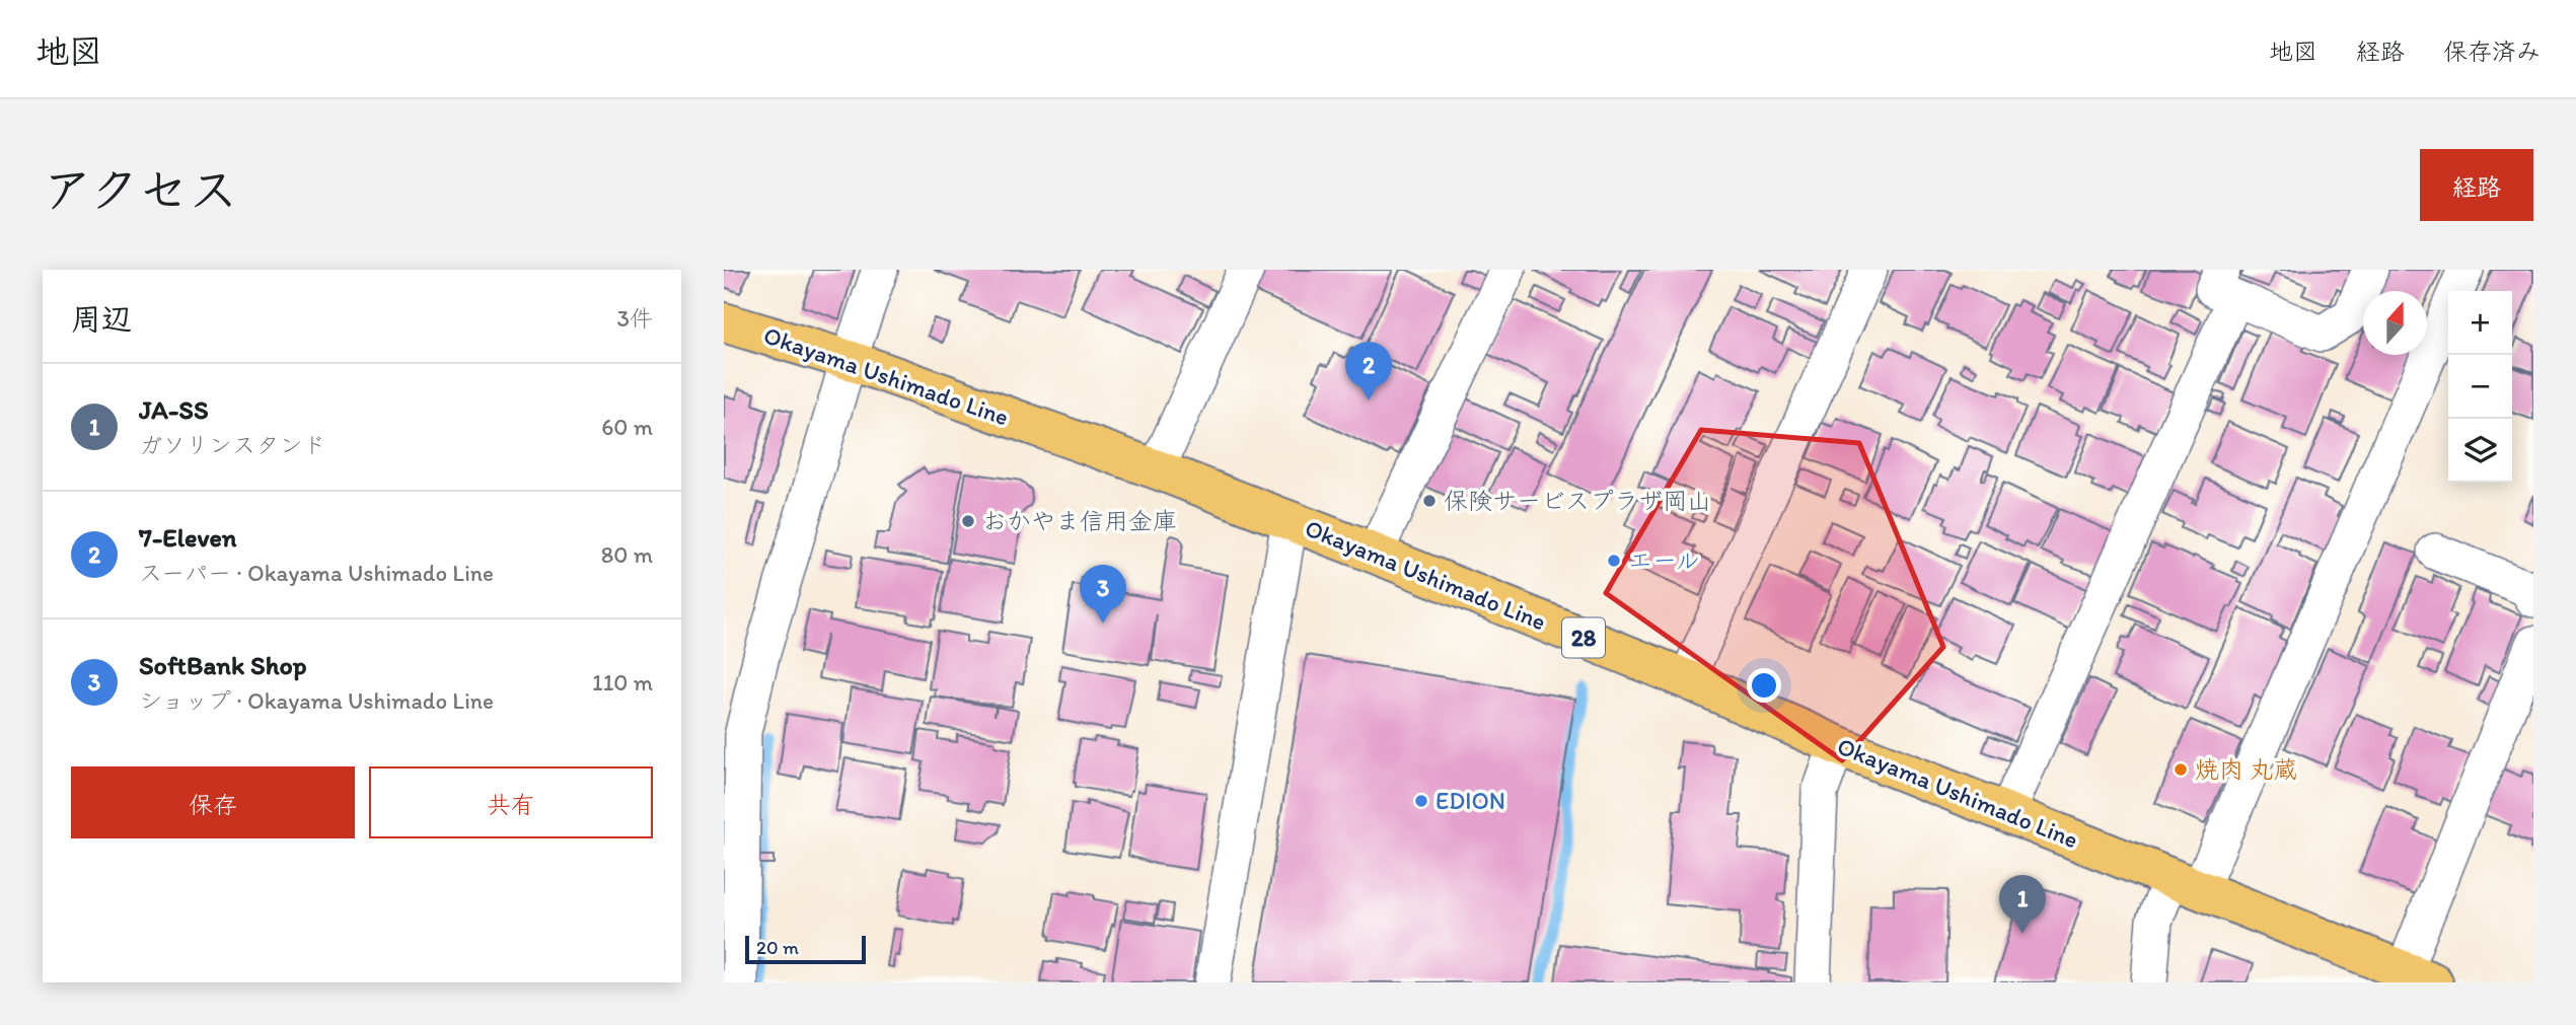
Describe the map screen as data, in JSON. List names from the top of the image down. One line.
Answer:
{"streets":{"main road":["Okayama Ushimado Line","28"]},"places":["保険サービスプラザ岡山","おかやま信用金庫","エール","焼肉 丸蔵","EDION"],"scale_bar":"20 m","north":"top","page":{"header":"地図","nav":["地図","経路","保存済み"],"title":"アクセス","buttons":["経路",["保存","共有"]],"heading":["周辺","3件"],"map_buttons":["+","−"],"pins":["2","3","1"],"list":[{"mark":"1","name":"JA-SS","note":"ガソリンスタンド","value":"60 m"},{"mark":"2","name":"7-Eleven","note":"スーパー · Okayama Ushimado Line","value":"80 m"},{"mark":"3","name":"SoftBank Shop","note":"ショップ · Okayama Ushimado Line","value":"110 m"}],"scale":"20 m"}}
